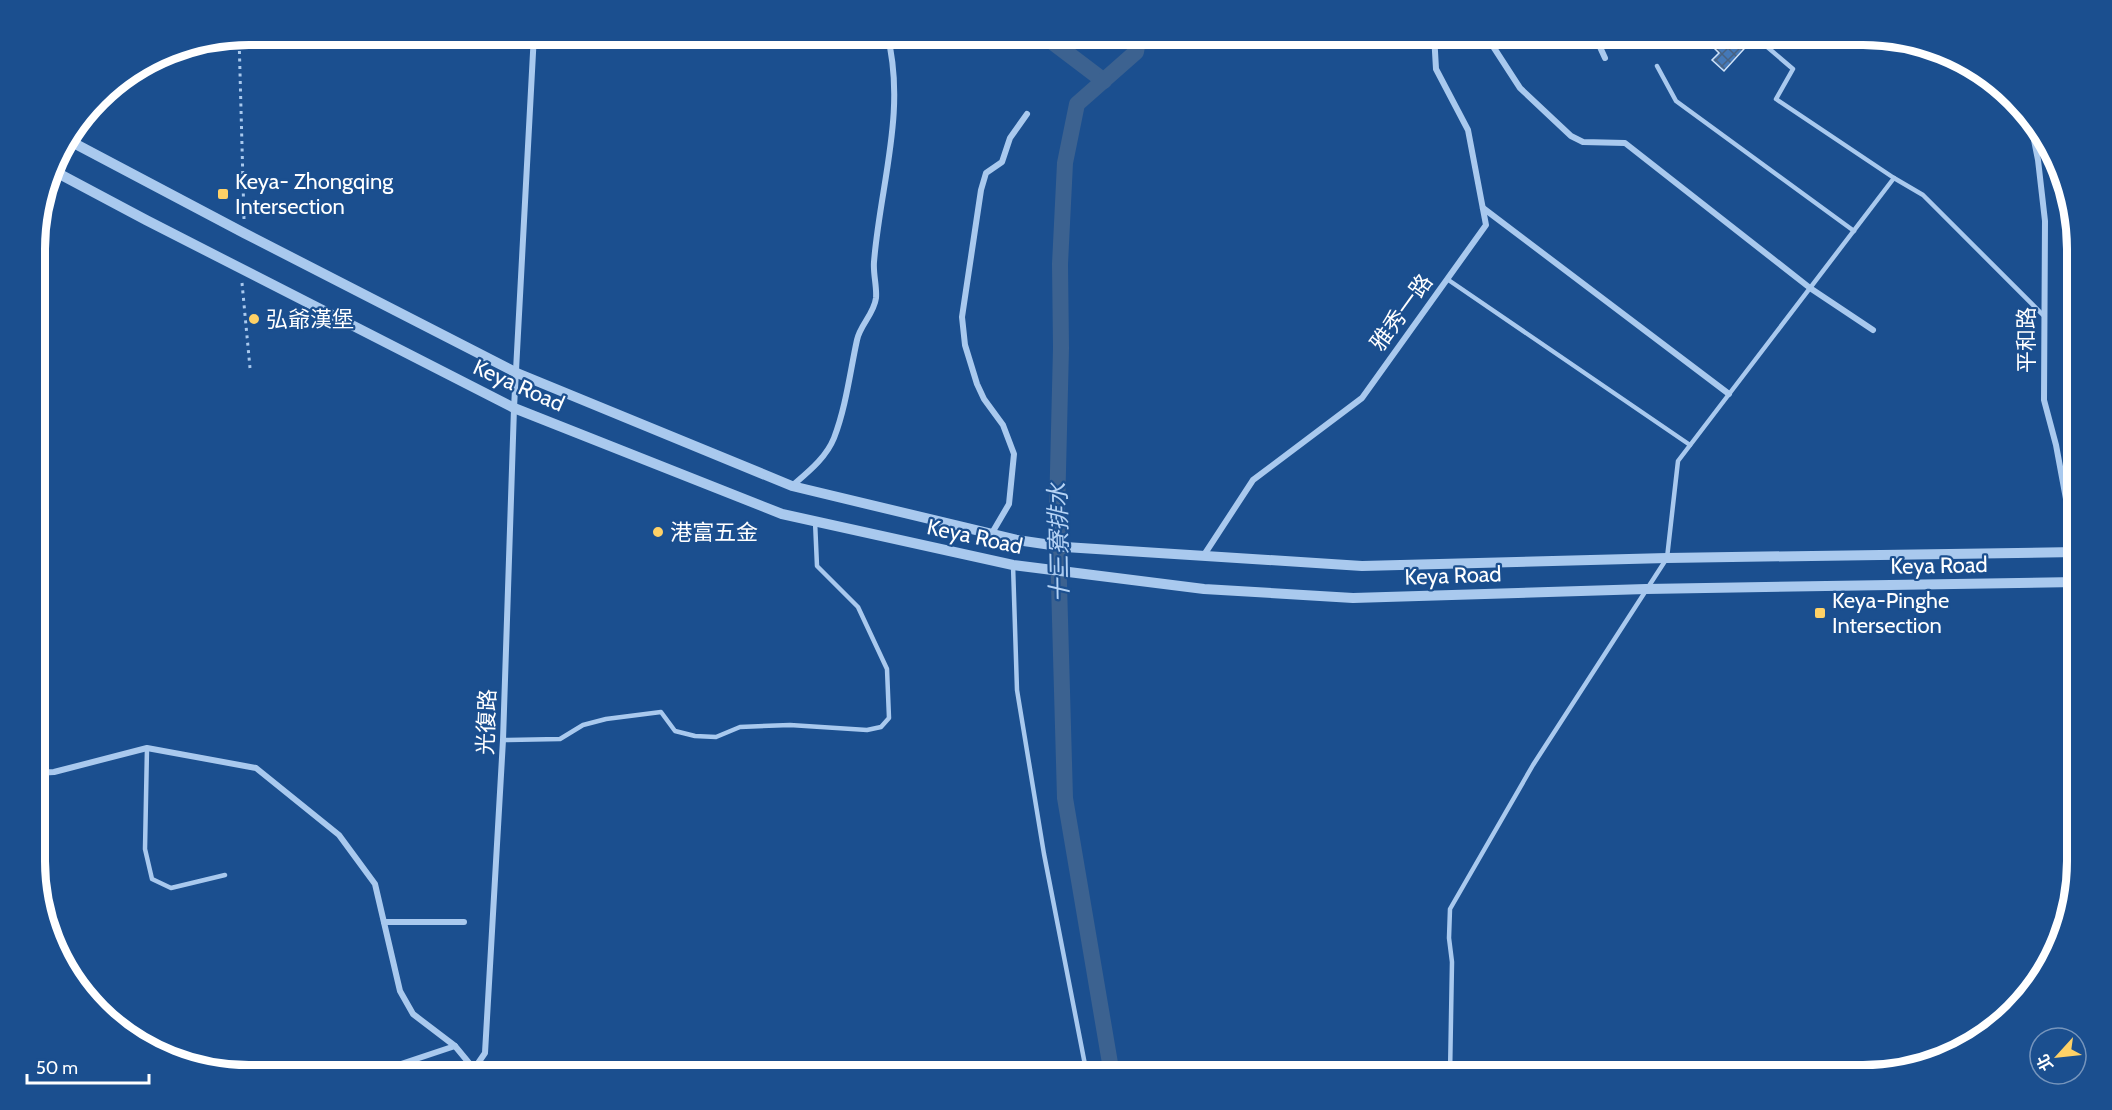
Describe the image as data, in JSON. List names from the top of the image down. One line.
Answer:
{"streets":{"street":["雅秀一路","平和路","Keya Road","光復路"]},"crossings":[["雅秀一路","Keya Road"],["Keya Road","光復路"]],"water":["十三寮排水"],"places":{"transit":["Keya- Zhongqing Intersection","Keya-Pinghe Intersection"],"other":["弘爺漢堡","港富五金"]},"scale_bar":"50 m","north":"bottom left"}
